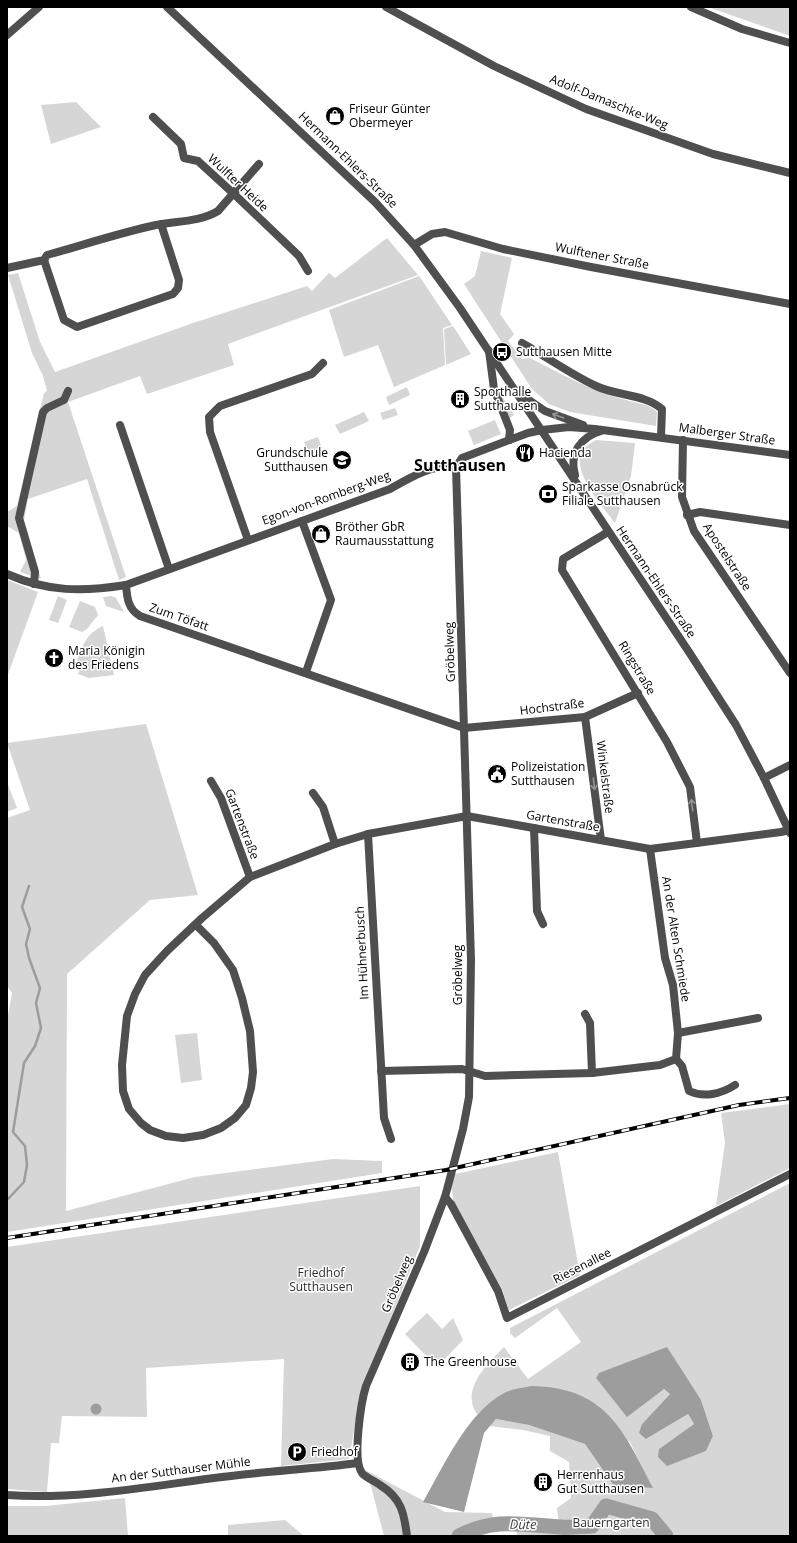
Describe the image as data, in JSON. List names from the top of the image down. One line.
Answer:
{"streets":{"street":["Adolf-Damaschke-Weg","Hermann-Ehlers-Straße","Wulfter Heide","Wulftener Straße","Malberger Straße","Egon-von-Romberg-Weg","Apostelstraße","Zum Töfatt","Gröbelweg","Ringstraße","Hochstraße","Winkelstraße","Gartenstraße","An der Alten Schmiede","Im Hühnerbusch","Riesenallee","An der Sutthauser Mühle"]},"crossings":[["Hermann-Ehlers-Straße","Wulftener Straße"],["Hermann-Ehlers-Straße","Malberger Straße"],["Hermann-Ehlers-Straße","Ringstraße"],["Hermann-Ehlers-Straße","Gartenstraße"],["Malberger Straße","Apostelstraße"],["Egon-von-Romberg-Weg","Zum Töfatt"],["Egon-von-Romberg-Weg","Gröbelweg"],["Zum Töfatt","Gröbelweg"],["Zum Töfatt","Hochstraße"],["Gröbelweg","Hochstraße"],["Gröbelweg","Gartenstraße"],["Gröbelweg","Riesenallee"],["Gröbelweg","An der Sutthauser Mühle"],["Ringstraße","Hochstraße"],["Ringstraße","Gartenstraße"],["Hochstraße","Winkelstraße"],["Winkelstraße","Gartenstraße"],["Gartenstraße","An der Alten Schmiede"],["Gartenstraße","Im Hühnerbusch"]],"one_way":["Ringstraße","Winkelstraße"],"districts":["Sutthausen"],"water":["Düte"],"parks":["Friedhof Sutthausen","Bauerngarten"],"places":{"shop":["Friseur Günter Obermeyer","Bröther GbR Raumausstattung"],"bus stop":["Sutthausen Mitte"],"building":["Sporthalle Sutthausen","The Greenhouse","Herrenhaus Gut Sutthausen"],"restaurant":["Hacienda"],"school or university":["Grundschule Sutthausen"],"bank":["Sparkasse Osnabrück Filiale Sutthausen"],"church":["Maria Königin des Friedens"],"public building":["Polizeistation Sutthausen"],"parking":["Friedhof"]}}
